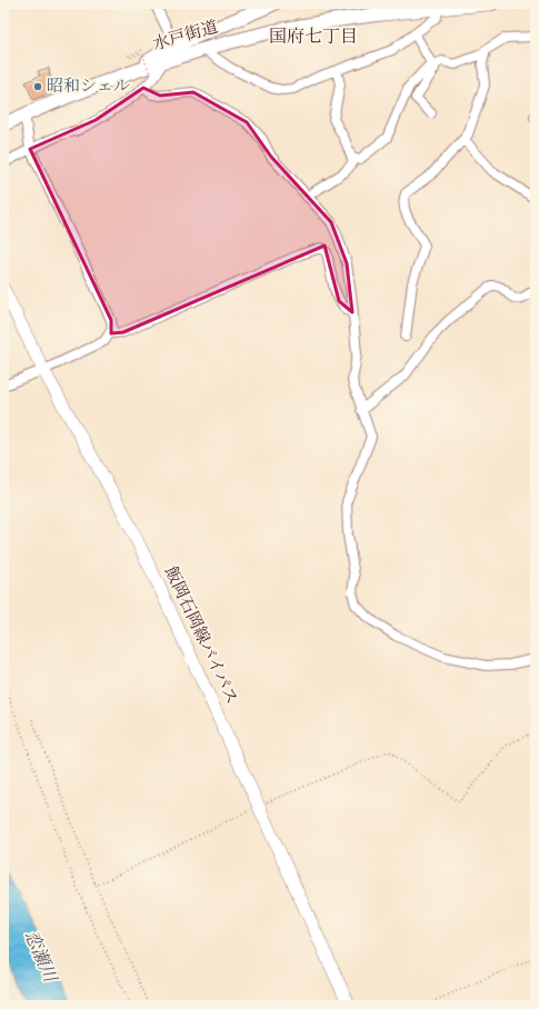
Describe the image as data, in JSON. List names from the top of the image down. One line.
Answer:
{"streets":{"highway":["水戸街道"],"main road":["飯岡石岡線バイパス"]},"districts":["国府七丁目"],"water":["恋瀬川"],"places":["昭和シェル"]}
